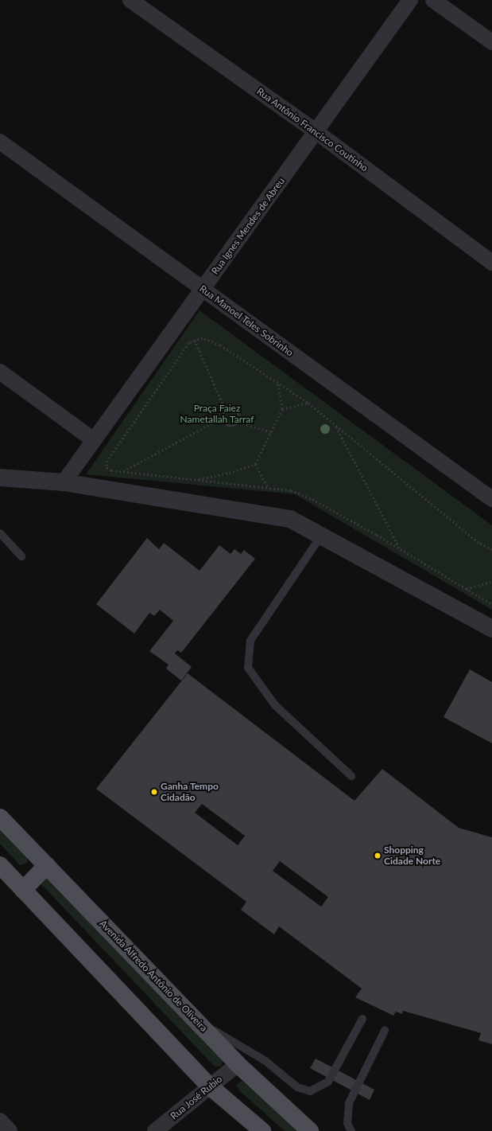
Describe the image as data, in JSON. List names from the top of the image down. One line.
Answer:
{"streets":{"main road":["Avenida Alfredo Antônio de Oliveira"],"street":["Rua Antônio Francisco Coutinho","Rua Ignes Mendes de Abreu","Rua Manoel Teles Sobrinho","Rua José Rubio"]},"crossings":[["Rua Antônio Francisco Coutinho","Rua Ignes Mendes de Abreu"],["Rua Ignes Mendes de Abreu","Rua Manoel Teles Sobrinho"],["Avenida Alfredo Antônio de Oliveira","Rua José Rubio"]],"parks":["Praça Faiez Nametallah Tarraf"],"places":["Ganha Tempo Cidadão","Shopping Cidade Norte"]}
